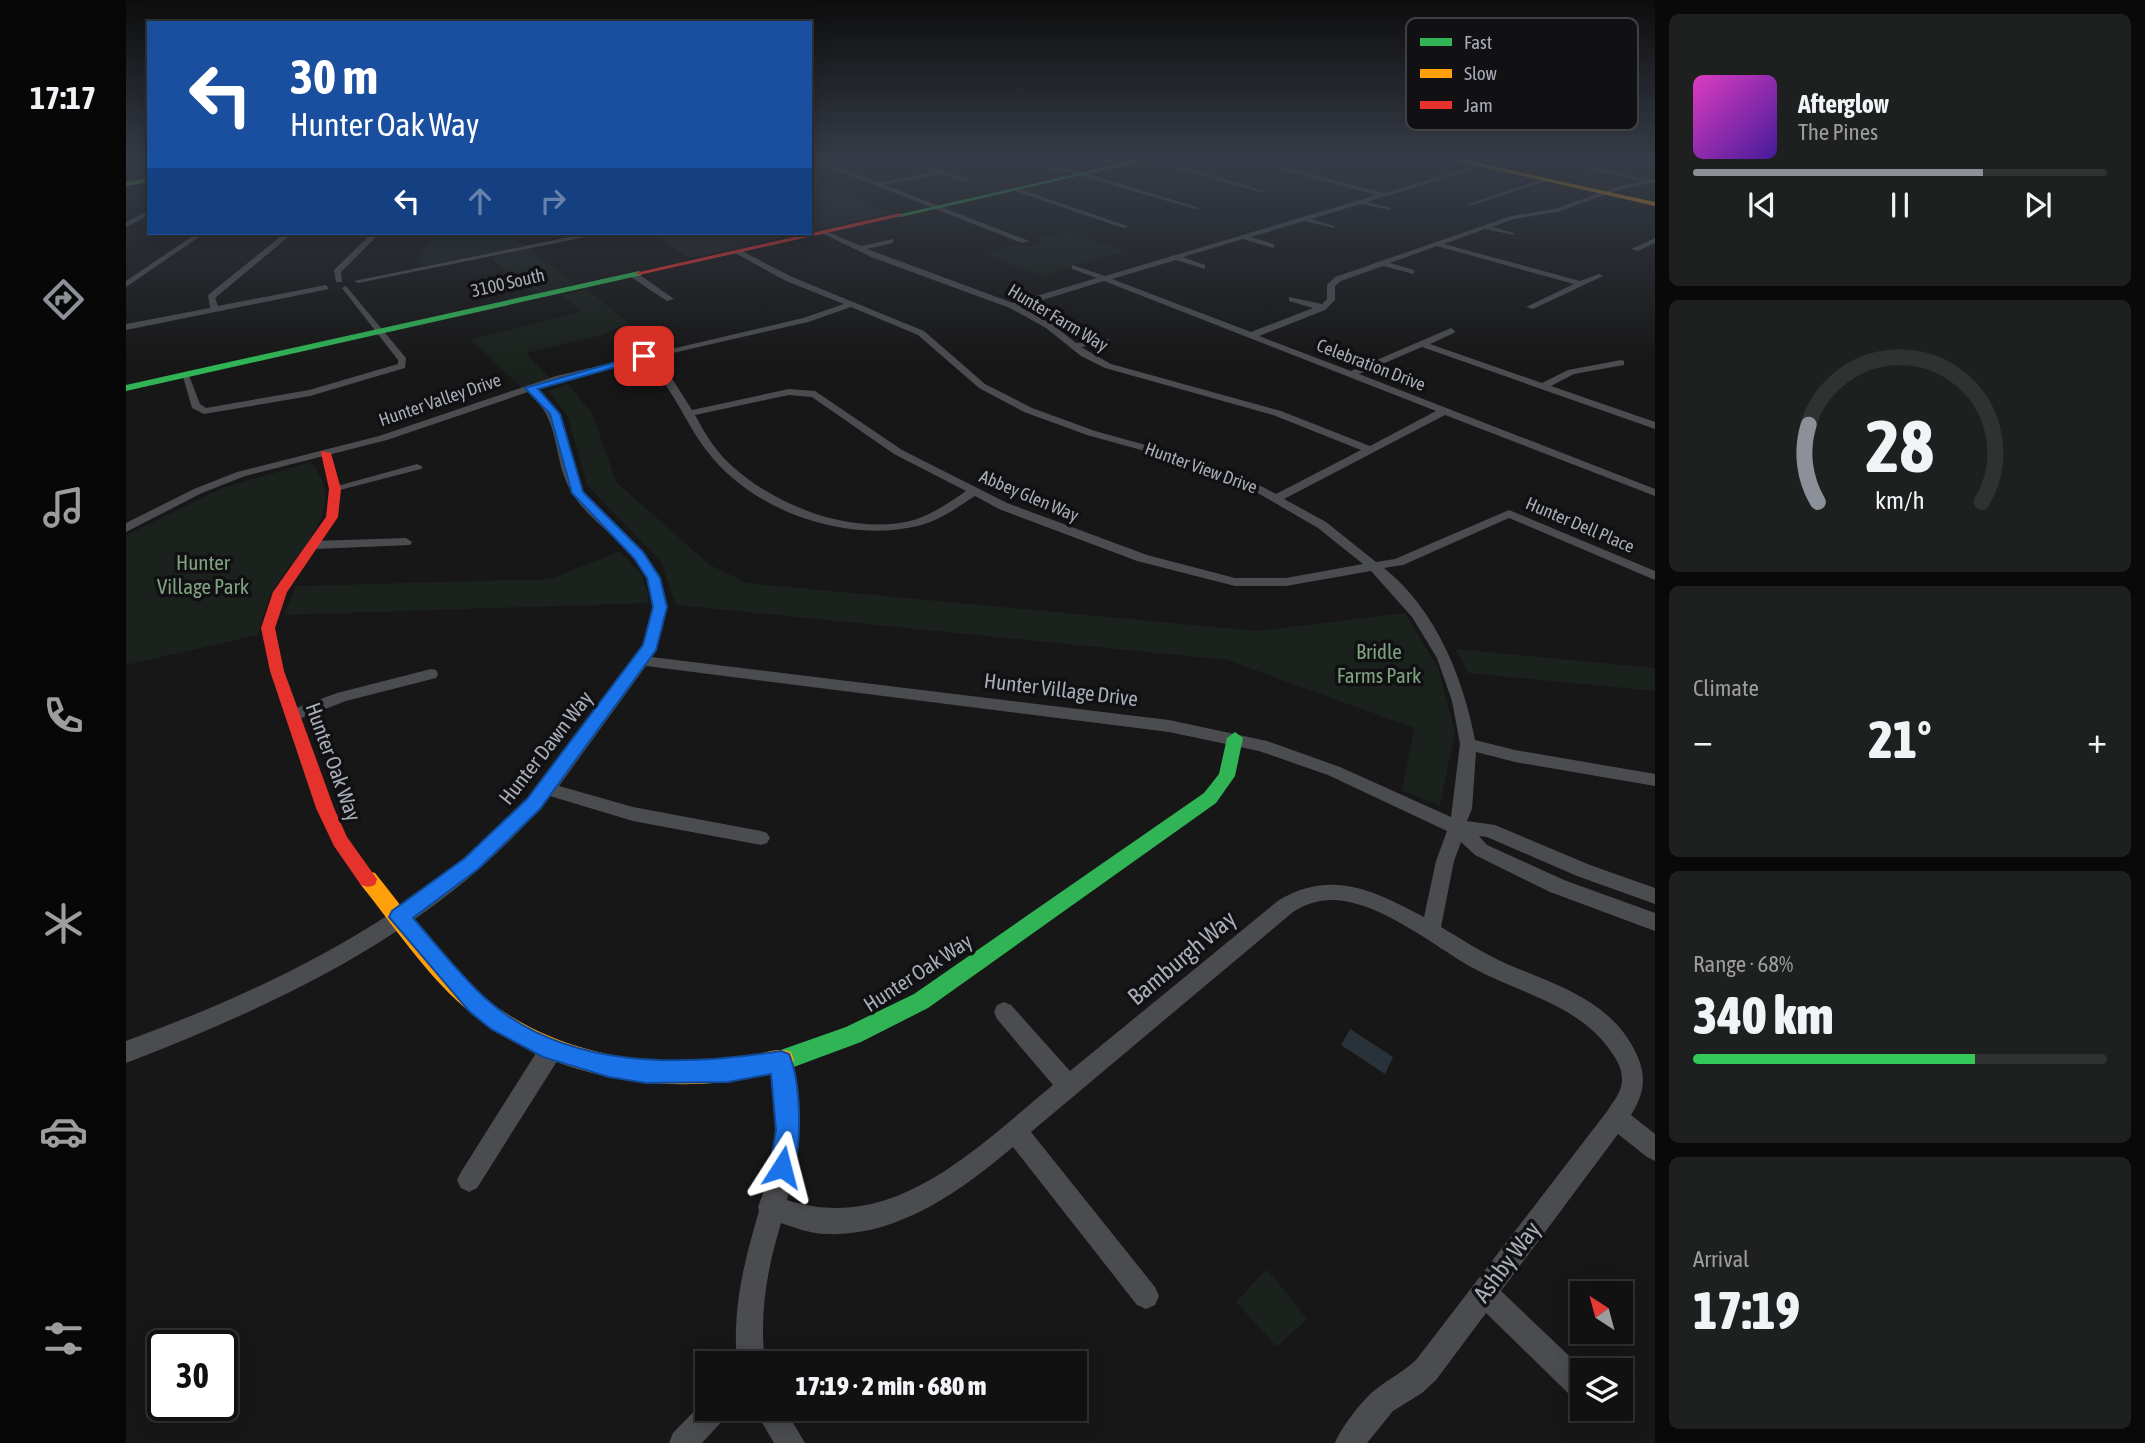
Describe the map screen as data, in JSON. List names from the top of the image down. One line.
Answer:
{"streets":{"street":["3100 South","Hunter Farm Way","Celebration Drive","Hunter Valley Drive","Hunter View Drive","Abbey Glen Way","Hunter Dell Place","Hunter Village Drive","Hunter Dawn Way","Hunter Oak Way","Bamburgh Way","Ashby Way"]},"crossings":[["3100 South","Hunter Farm Way"],["3100 South","Hunter View Drive"],["Hunter Valley Drive","Hunter View Drive"],["Hunter Valley Drive","Hunter Dawn Way"],["Hunter Valley Drive","Hunter Oak Way"],["Hunter View Drive","Abbey Glen Way"],["Hunter View Drive","Hunter Dell Place"],["Hunter View Drive","Hunter Village Drive"],["Hunter View Drive","Bamburgh Way"],["Abbey Glen Way","Hunter Dell Place"],["Hunter Village Drive","Hunter Dawn Way"],["Hunter Village Drive","Hunter Oak Way"],["Hunter Dawn Way","Hunter Oak Way"],["Bamburgh Way","Ashby Way"]],"parks":["Hunter Village Park","Bridle Farms Park"],"legend":["Fast","Slow","Jam"],"north":"top left","page":{"tabs":"17:17","turn":["30 m","Hunter Oak Way"],"song":["Afterglow","The Pines"],"tile":["Climate",["Range · 68%","340 km"],["Arrival","17:19"]],"heat":["−","21°","+"],"limit":"30","trip":"17:19 · 2 min · 680 m","gauge":["28","km/h"]}}
